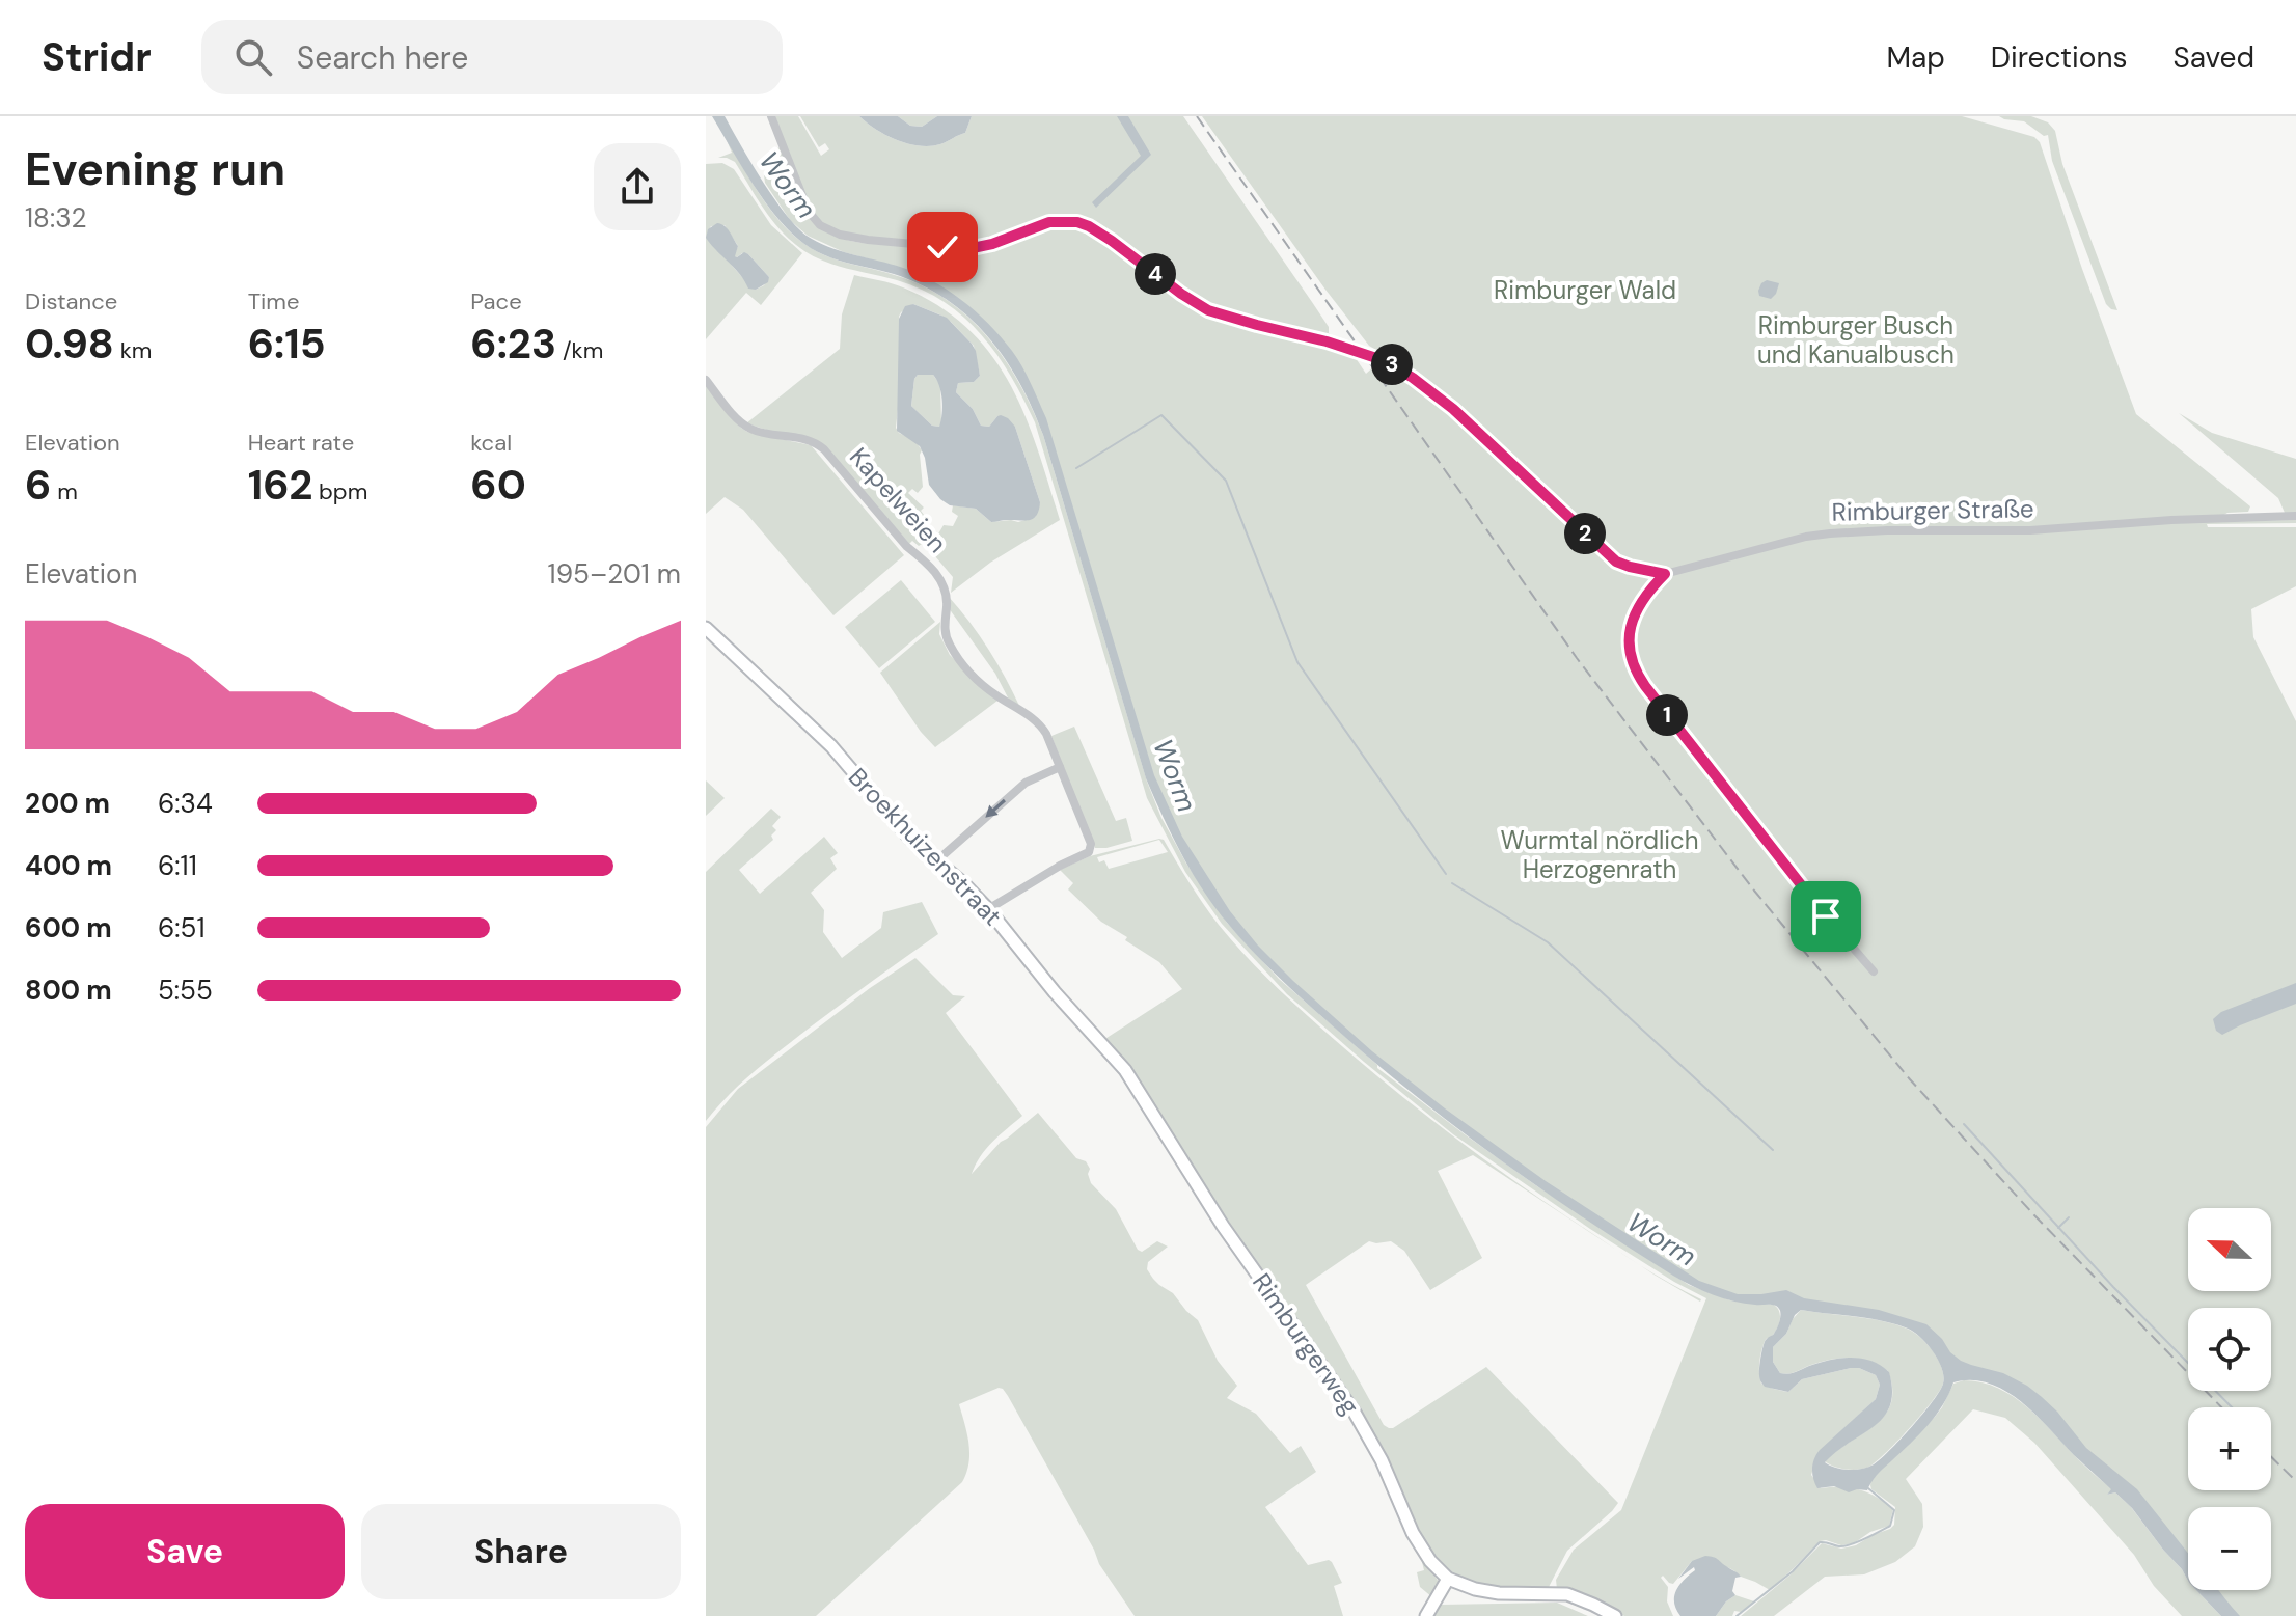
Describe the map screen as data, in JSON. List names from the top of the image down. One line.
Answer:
{"streets":{"street":["Kapelweien","Rimburger Straße","Broekhuizenstraat","Rimburgerweg"]},"crossings":[["Kapelweien","Broekhuizenstraat"],["Broekhuizenstraat","Rimburgerweg"]],"water":["Worm"],"parks":["Rimburger Wald","Rimburger Busch und Kanualbusch","Wurmtal nördlich Herzogenrath"],"north":"left","page":{"header":"Stridr","search":"Search here","nav":["Map","Directions","Saved"],"heading":["Evening run","18:32"],"pins":["4","3","2","1"],"stats":[["Distance","0.98 km"],["Time","6:15"],["Pace","6:23 /km"],["Elevation","6 m"],["Heart rate","162 bpm"],["kcal","60"]],"chart":["Elevation","195–201 m"],"list":[{"name":"200 m","note":"6:34"},{"name":"400 m","note":"6:11"},{"name":"600 m","note":"6:51"},{"name":"800 m","note":"5:55"}],"map_buttons":["+","−"],"buttons":["Save","Share"]}}
